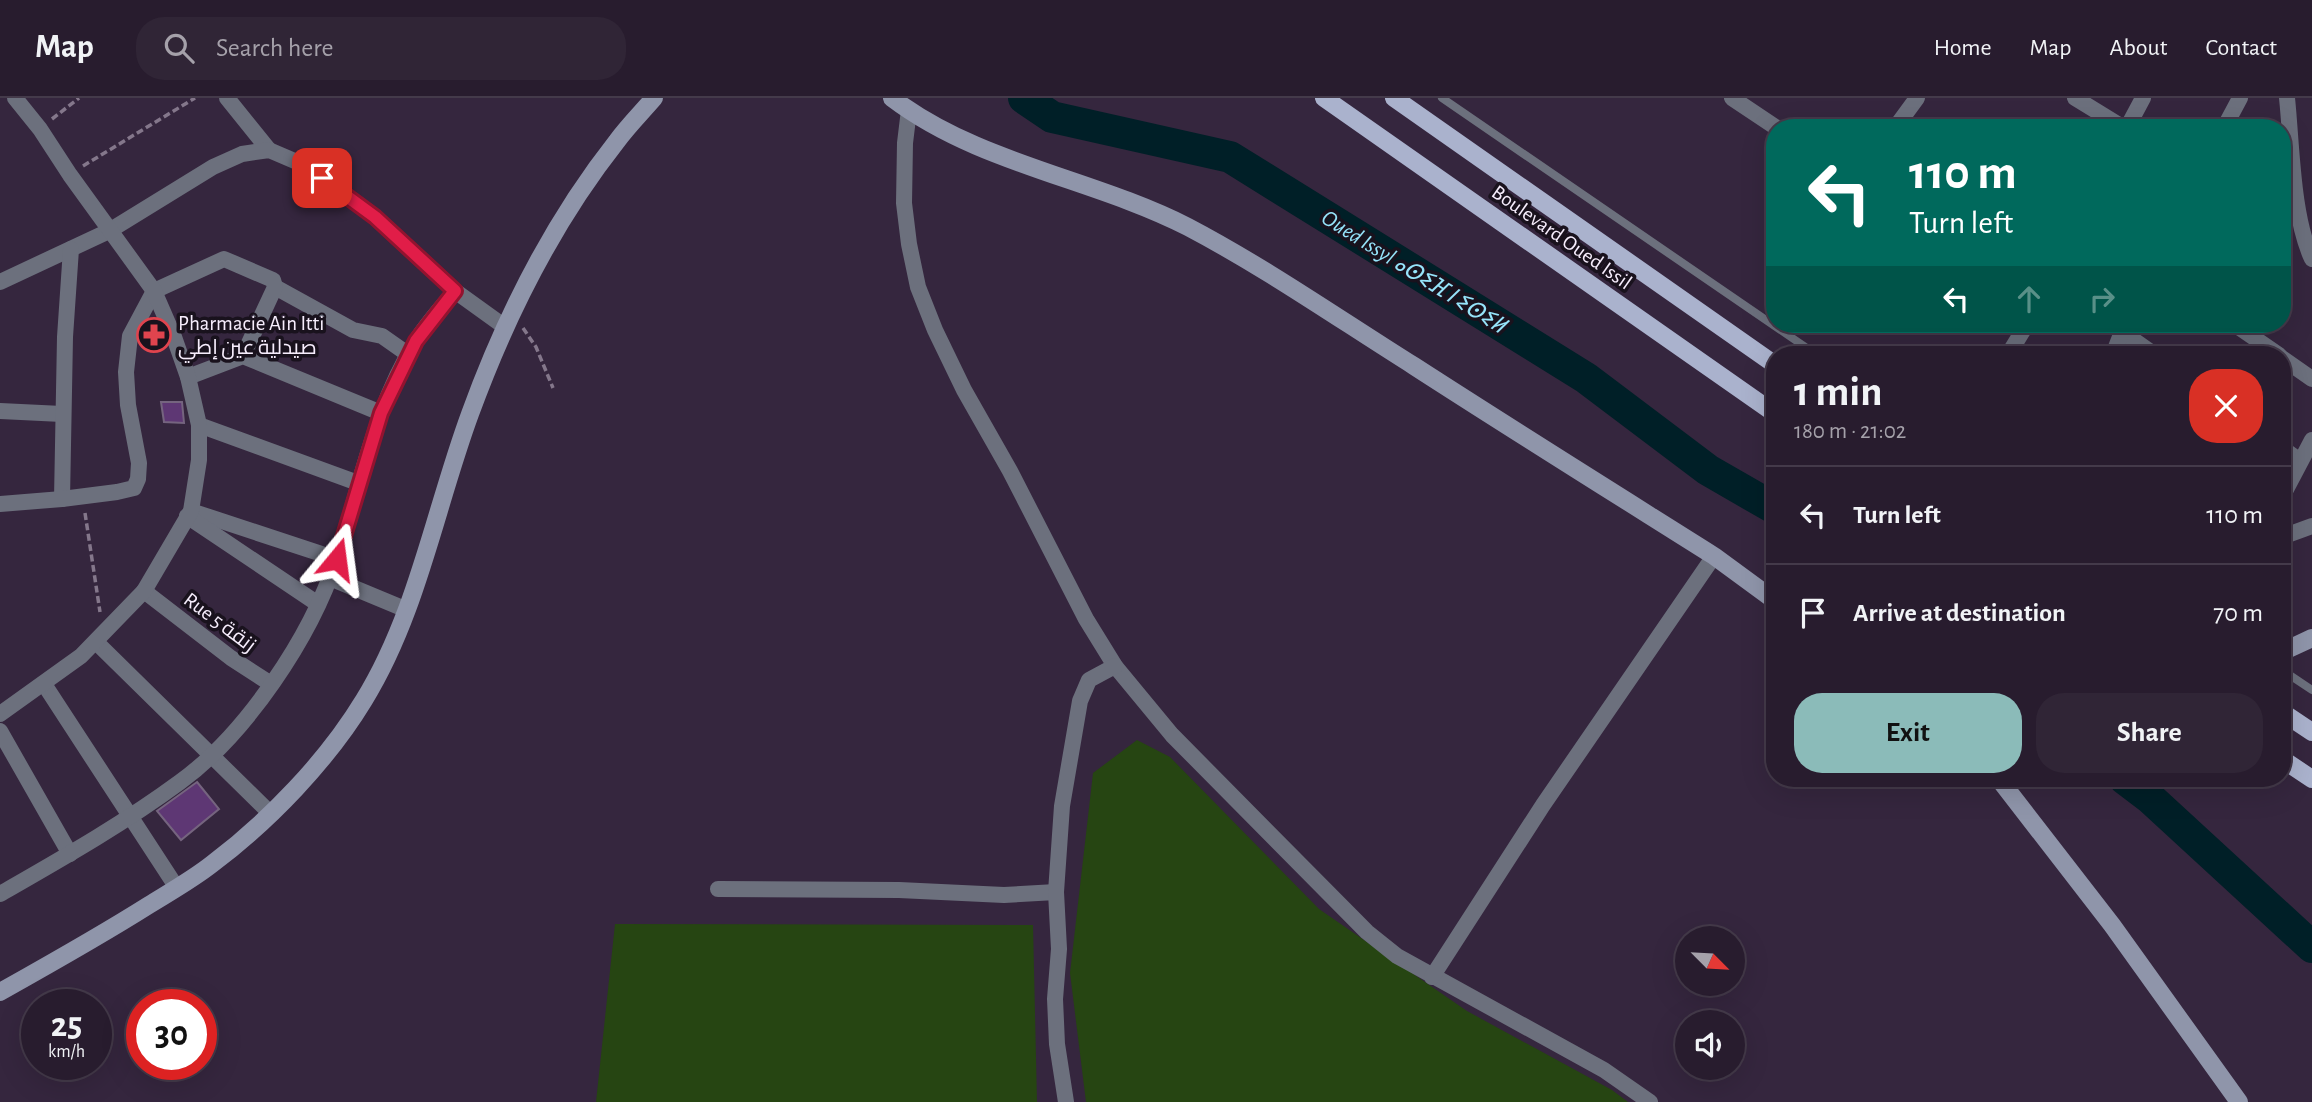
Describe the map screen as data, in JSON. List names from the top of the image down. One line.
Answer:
{"streets":{"main road":["Boulevard Oued Issil"],"street":["Rue 5 زنقة"]},"water":["Oued Issyl ⴰⵙⵉⴼ ⵏ ⵉⵙⵉⵍ"],"places":{"pharmacy":["Pharmacie Ain Itti صيدلية عين إطي"]},"north":"bottom right","page":{"header":"Map","search":"Search here","nav":["Home","Map","About","Contact"],"turn":["110 m","Turn left"],"heading":["1 min","180 m · 21:02"],"list":[{"name":"Turn left","value":"110 m"},{"name":"Arrive at destination","value":"70 m"}],"buttons":["Exit","Share"],"speed":"25 km/h","limit":"30"}}
